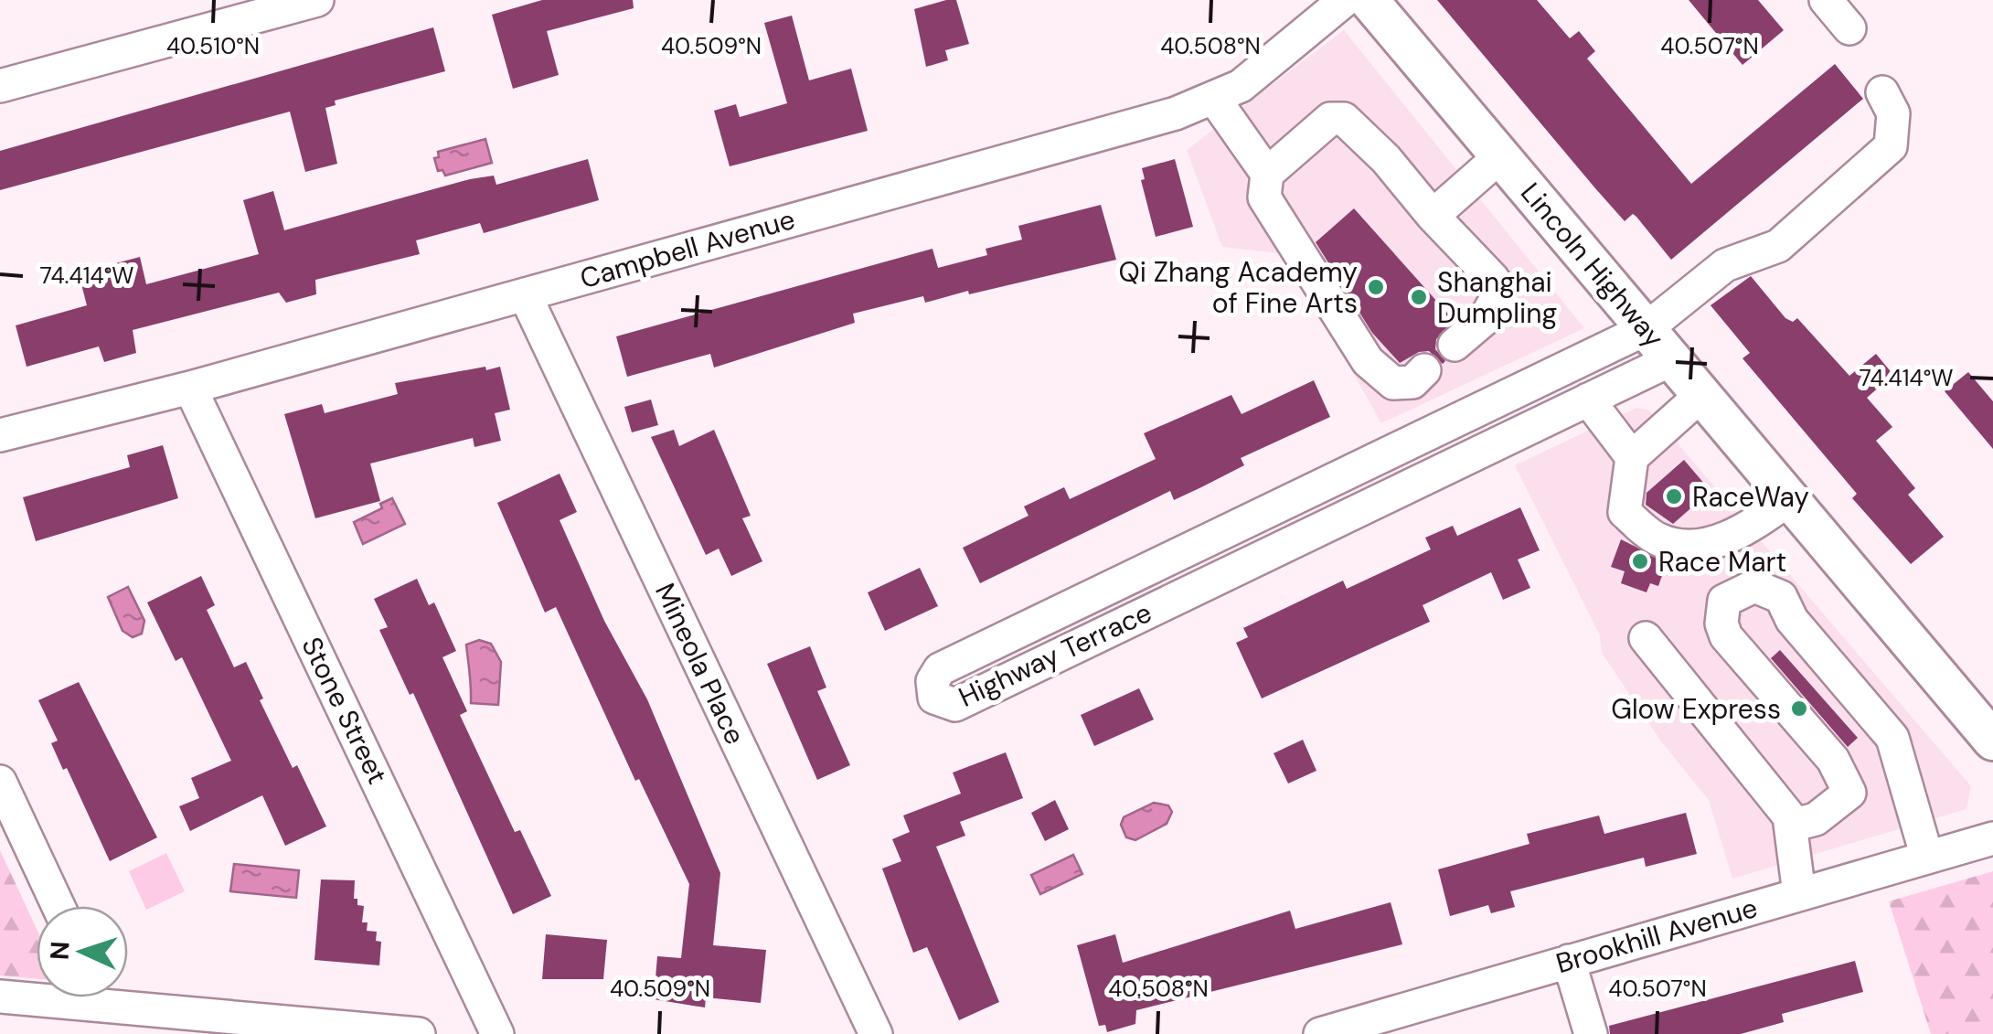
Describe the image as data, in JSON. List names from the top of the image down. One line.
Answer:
{"streets":{"main road":["Lincoln Highway"],"street":["Campbell Avenue","Highway Terrace","Mineola Place","Stone Street","Brookhill Avenue"]},"crossings":[["Campbell Avenue","Mineola Place"],["Campbell Avenue","Stone Street"],["Lincoln Highway","Highway Terrace"]],"places":["Qi Zhang Academy of Fine Arts","Shanghai Dumpling","RaceWay","Race Mart","Glow Express"],"north":"left","coordinates":["40.510°N","40.509°N","40.508°N","40.507°N","74.414°W"]}
